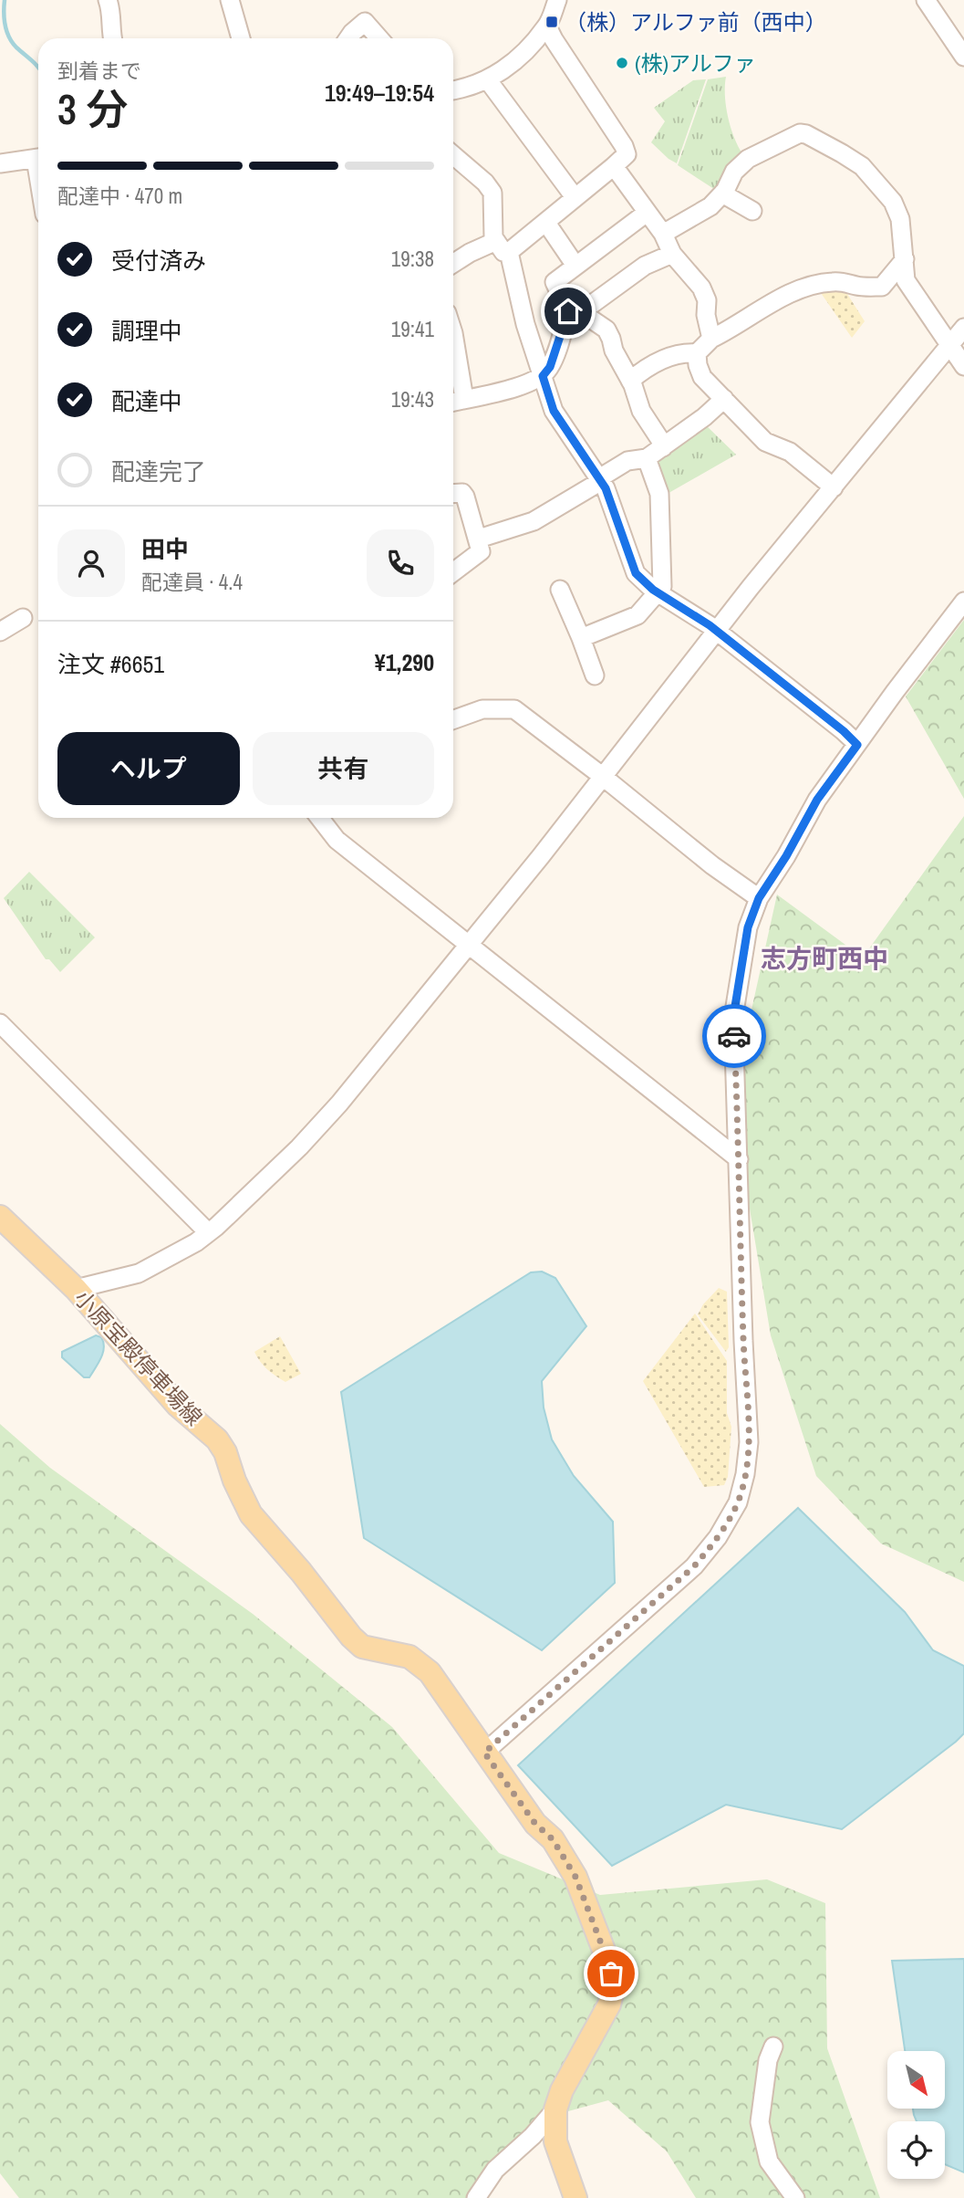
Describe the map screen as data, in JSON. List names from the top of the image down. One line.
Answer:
{"streets":{"main road":["小原宝殿停車場線"]},"districts":["志方町西中"],"places":{"transit":["（株）アルファ前（西中）"],"other":["(株)アルファ"]},"north":"bottom right","page":{"heading":["3 分","到着まで","19:49–19:54"],"panel":["田中","配達員 · 4.4","注文 #6651","¥1,290"],"bar":"配達中 · 470 m","list":[["受付済み","19:38"],["調理中","19:41"],["配達中","19:43"],"配達完了"],"buttons":["ヘルプ","共有"]}}
